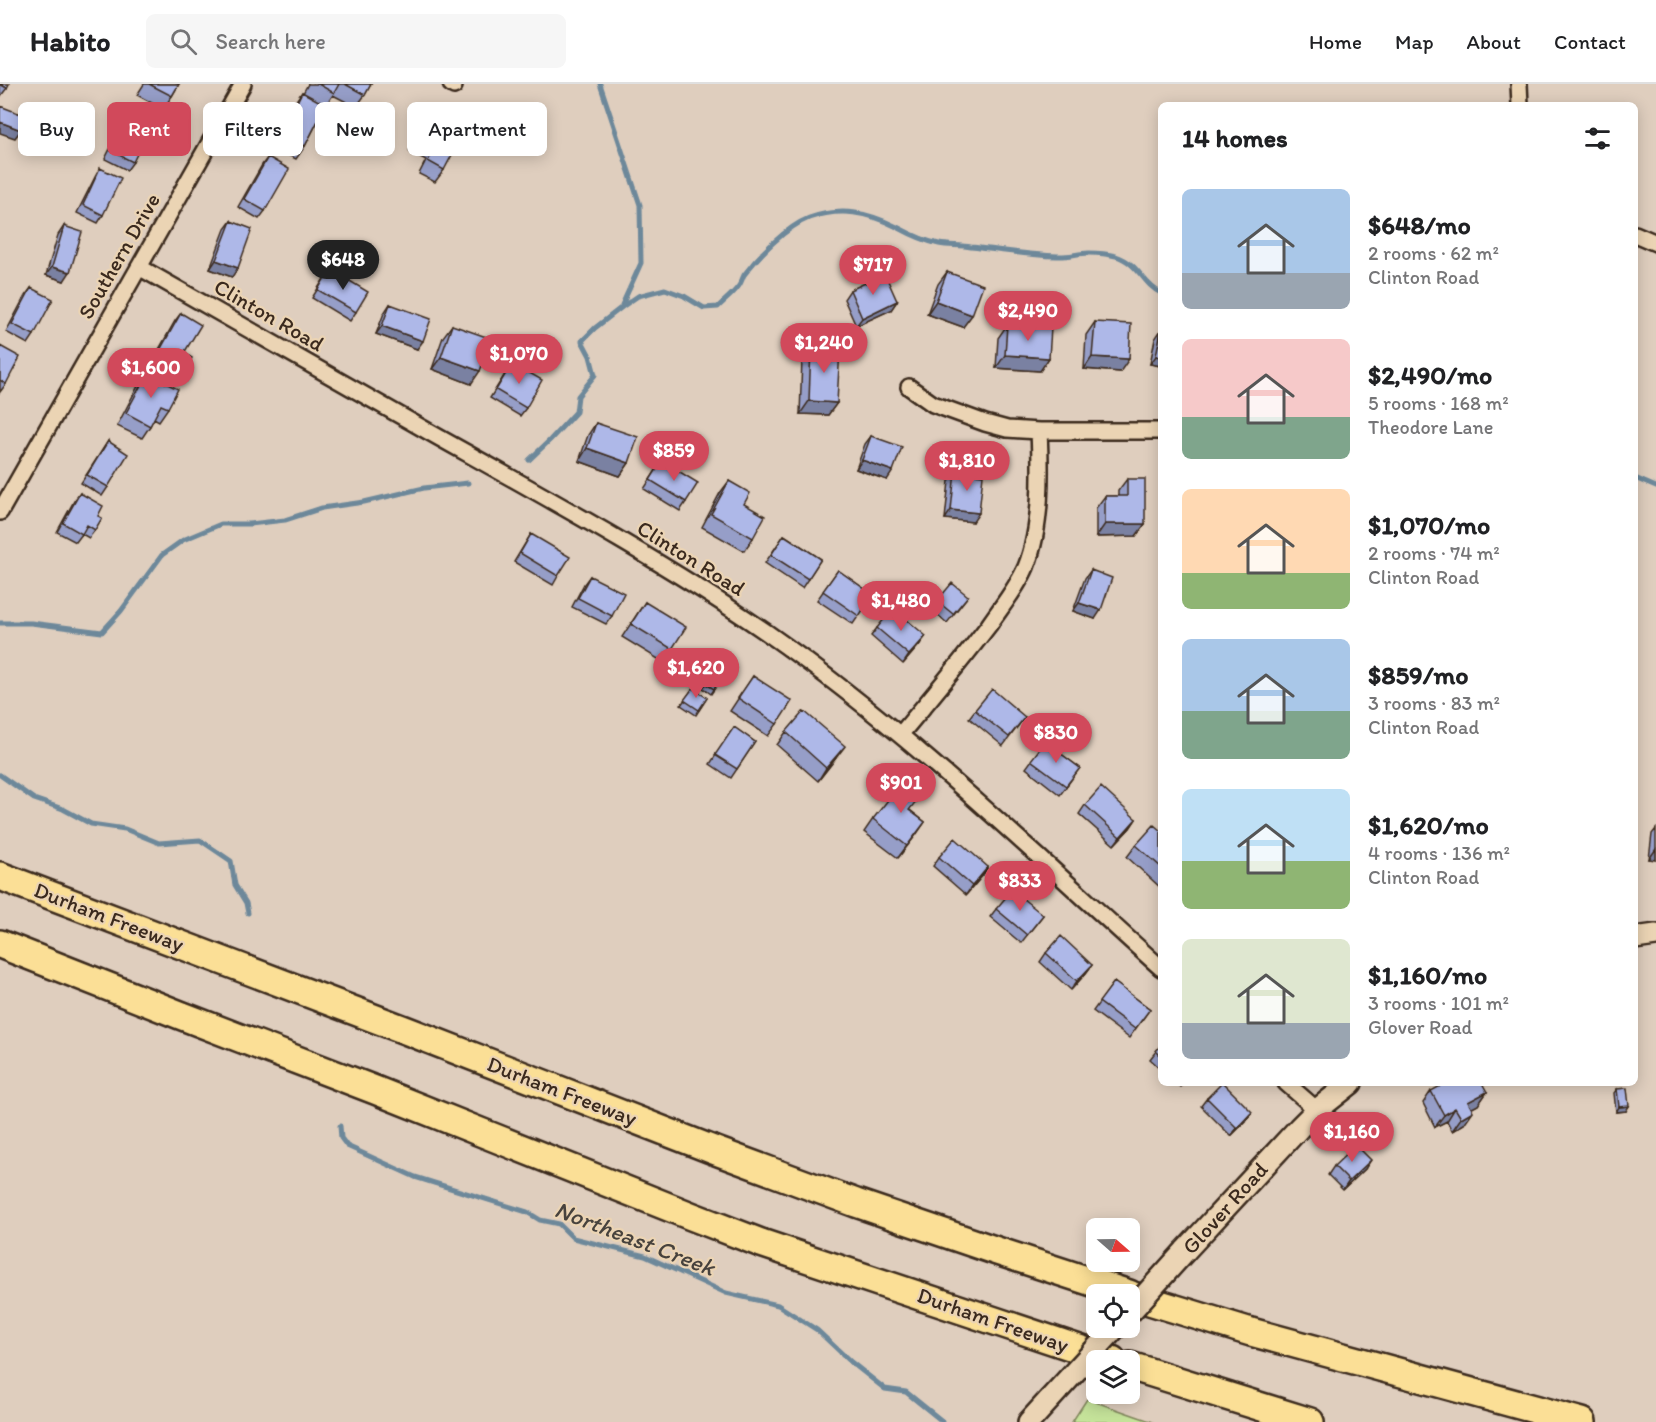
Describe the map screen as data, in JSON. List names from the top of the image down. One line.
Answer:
{"streets":{"highway":["Durham Freeway"],"street":["Southern Drive","Clinton Road","Glover Road"]},"crossings":[["Southern Drive","Clinton Road"]],"water":["Northeast Creek"],"north":"right","page":{"header":"Habito","search":"Search here","nav":["Home","Map","About","Contact"],"chip":["Buy","Rent","Filters","New","Apartment"],"heading":"14 homes","list":[{"name":"$648/mo","note":"2 rooms · 62 m² · Clinton Road"},{"name":"$2,490/mo","note":"5 rooms · 168 m² · Theodore Lane"},{"name":"$1,070/mo","note":"2 rooms · 74 m² · Clinton Road"},{"name":"$859/mo","note":"3 rooms · 83 m² · Clinton Road"},{"name":"$1,620/mo","note":"4 rooms · 136 m² · Clinton Road"},{"name":"$1,160/mo","note":"3 rooms · 101 m² · Glover Road"}],"price":["$648","$717","$2,490","$1,240","$1,070","$1,600","$859","$1,810","$1,480","$1,620","$830","$901","$833","$1,160"]}}
